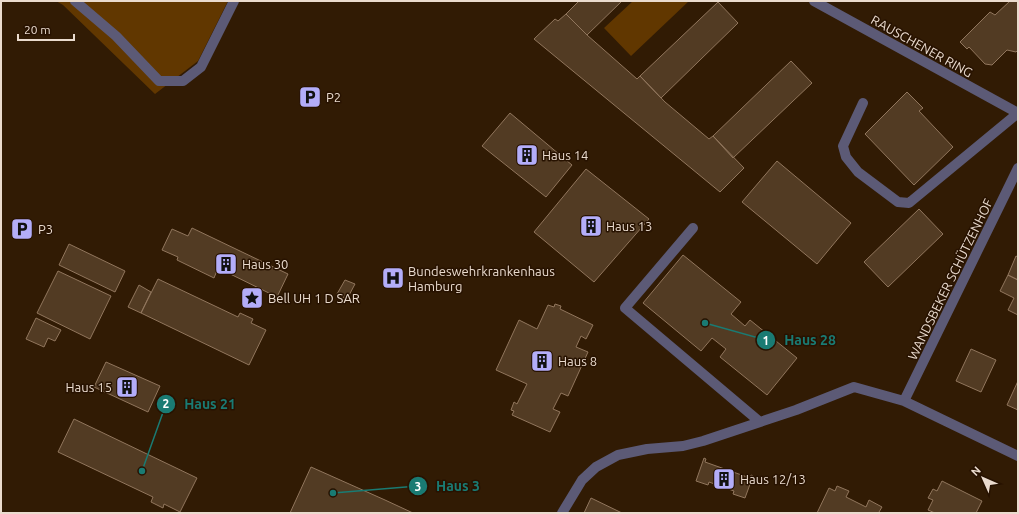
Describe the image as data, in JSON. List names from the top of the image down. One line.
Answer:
{"streets":{"street":["RAUSCHENER RING","WANDSBEKER SCHÜTZENHOF"]},"places":{"parking":["P2","P3"],"building":["Haus 14","Haus 13","Haus 30","Haus 8","Haus 15","Haus 12/13"],"hospital":["Bundeswehrkrankenhaus Hamburg"],"place":["Bell UH 1 D SAR"],"other":["Haus 28","Haus 21","Haus 3"]},"scale_bar":"20 m","north":"top left"}
